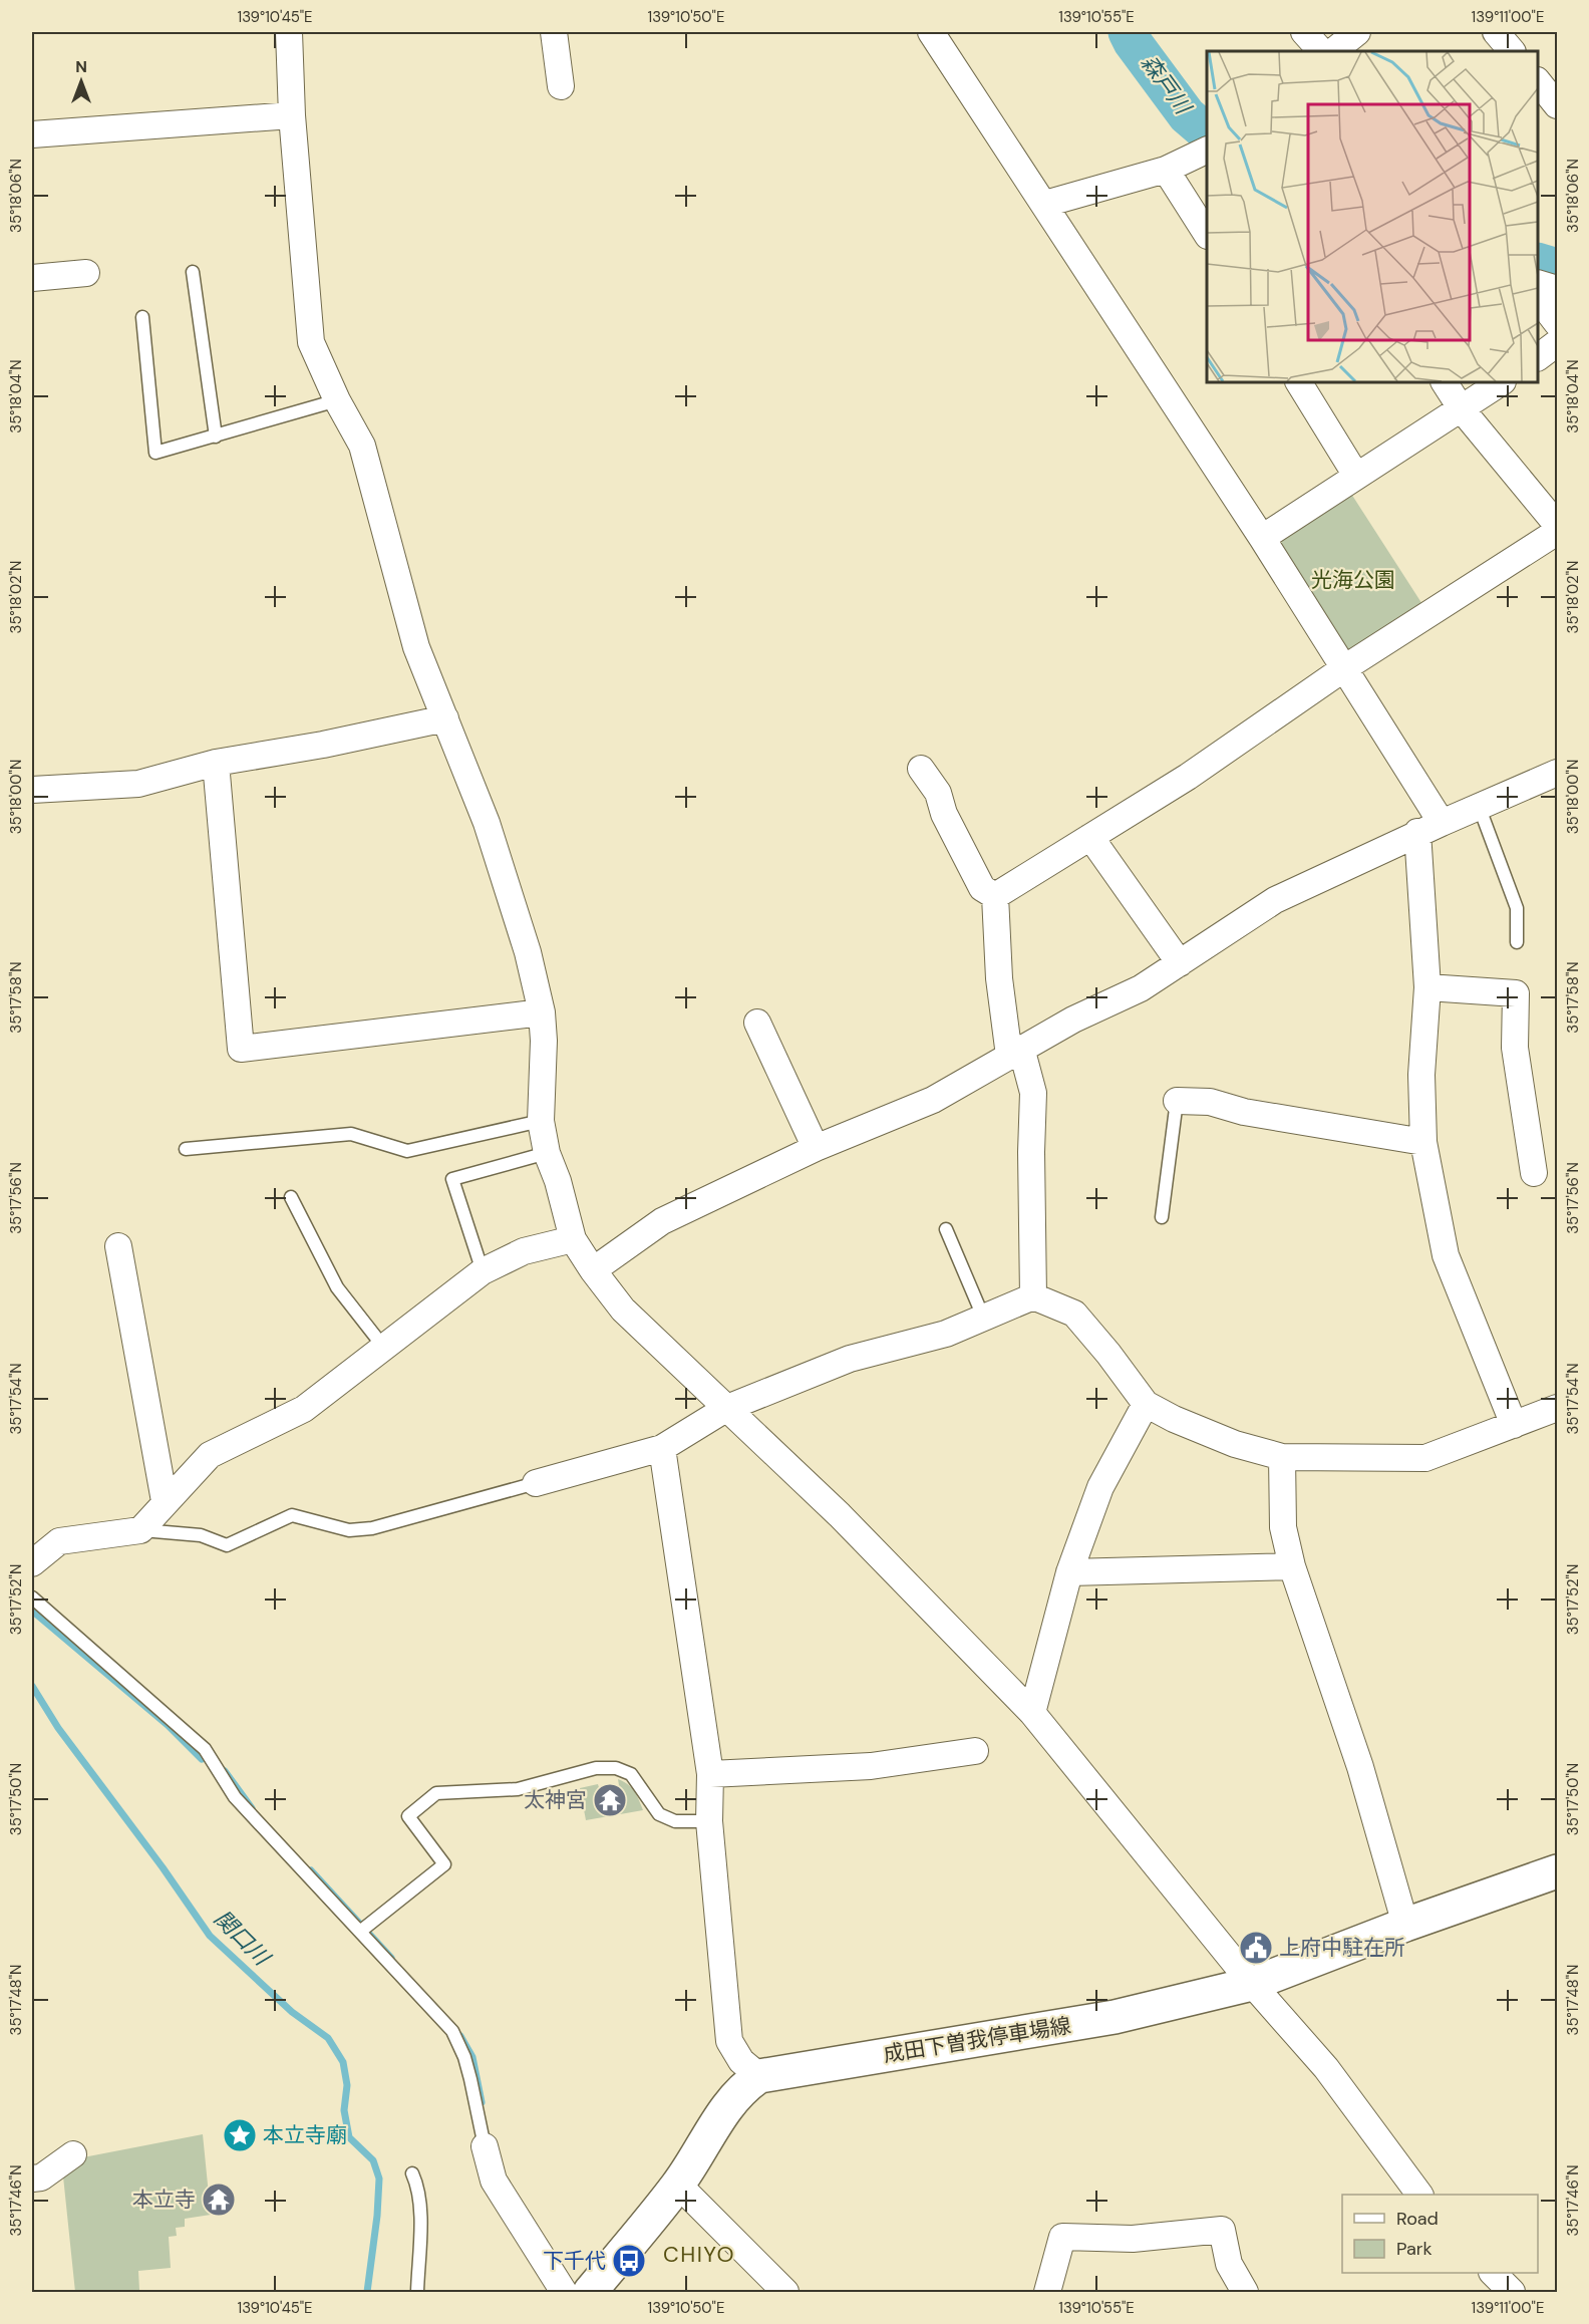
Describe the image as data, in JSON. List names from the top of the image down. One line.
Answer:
{"streets":{"main road":["成田下曽我停車場線"]},"districts":["CHIYO"],"water":["森戸川","関口川"],"parks":["光海公園"],"places":{"temple":["太神宮","本立寺"],"public building":["上府中駐在所"],"place":["本立寺廟"],"bus stop":["下千代"]},"legend":["Road","Park"],"north":"top","coordinates":["139°10'45\"E","139°10'50\"E","139°10'55\"E","139°11'00\"E","35°18'06\"N","35°18'04\"N","35°18'02\"N","35°18'00\"N","35°17'58\"N","35°17'56\"N","35°17'54\"N","35°17'52\"N","35°17'50\"N","35°17'48\"N","35°17'46\"N"]}
